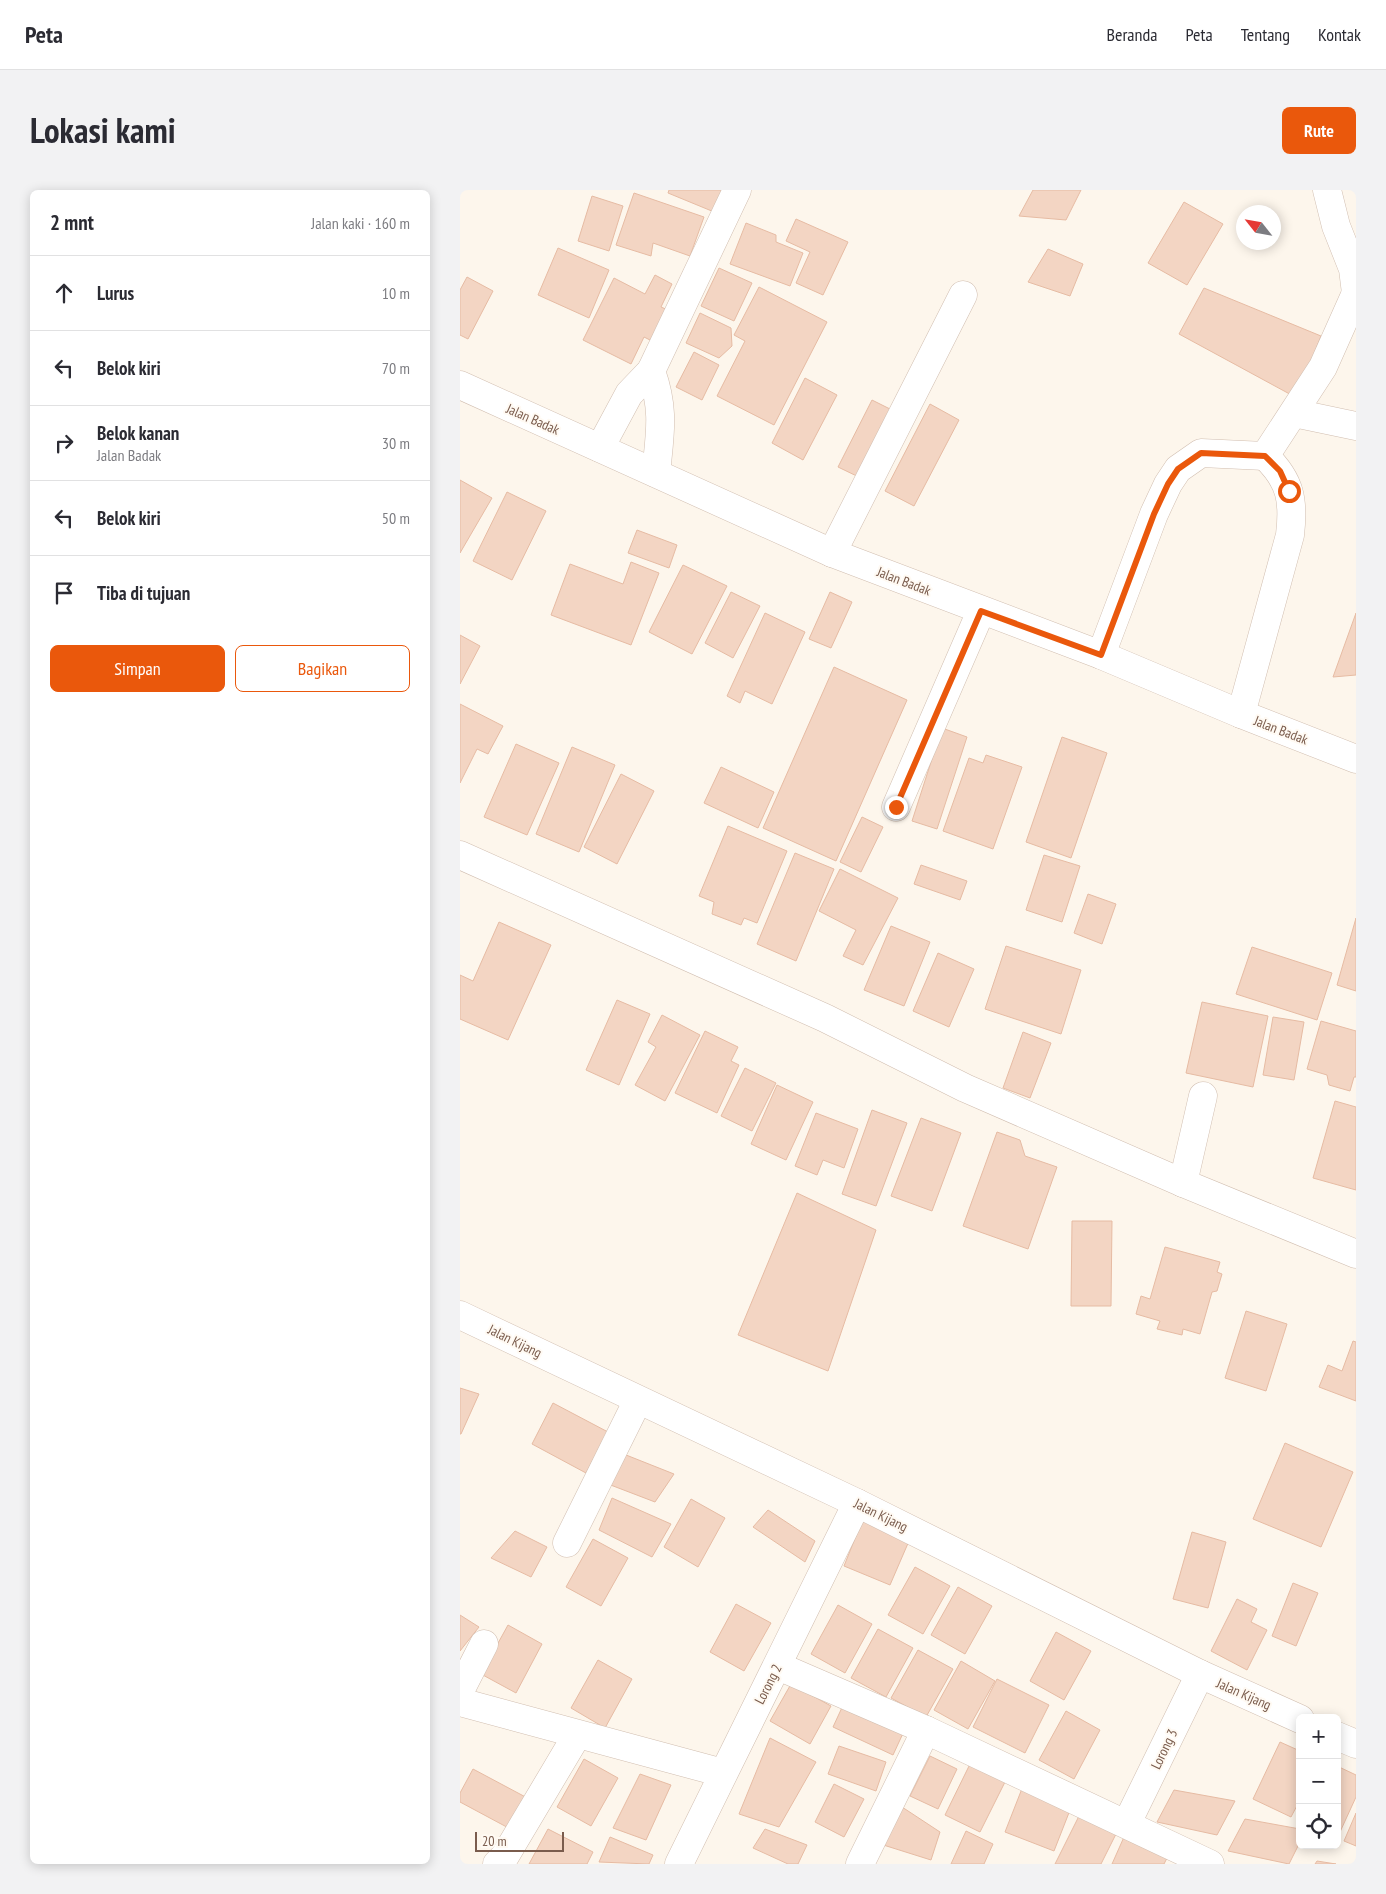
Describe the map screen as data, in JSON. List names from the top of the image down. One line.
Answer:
{"streets":{"street":["Jalan Badak","Jalan Kijang","Lorong 2","Lorong 3"]},"crossings":[["Jalan Kijang","Lorong 2"],["Jalan Kijang","Lorong 3"]],"scale_bar":"20 m","north":"top left","page":{"header":"Peta","nav":["Beranda","Peta","Tentang","Kontak"],"title":"Lokasi kami","buttons":["Rute",["Simpan","Bagikan"]],"heading":["2 mnt","Jalan kaki · 160 m"],"list":[["Lurus","10 m"],["Belok kiri","70 m"],["Belok kanan","Jalan Badak","30 m"],["Belok kiri","50 m"],"Tiba di tujuan"],"map_buttons":["+","−"],"scale":"20 m"}}
